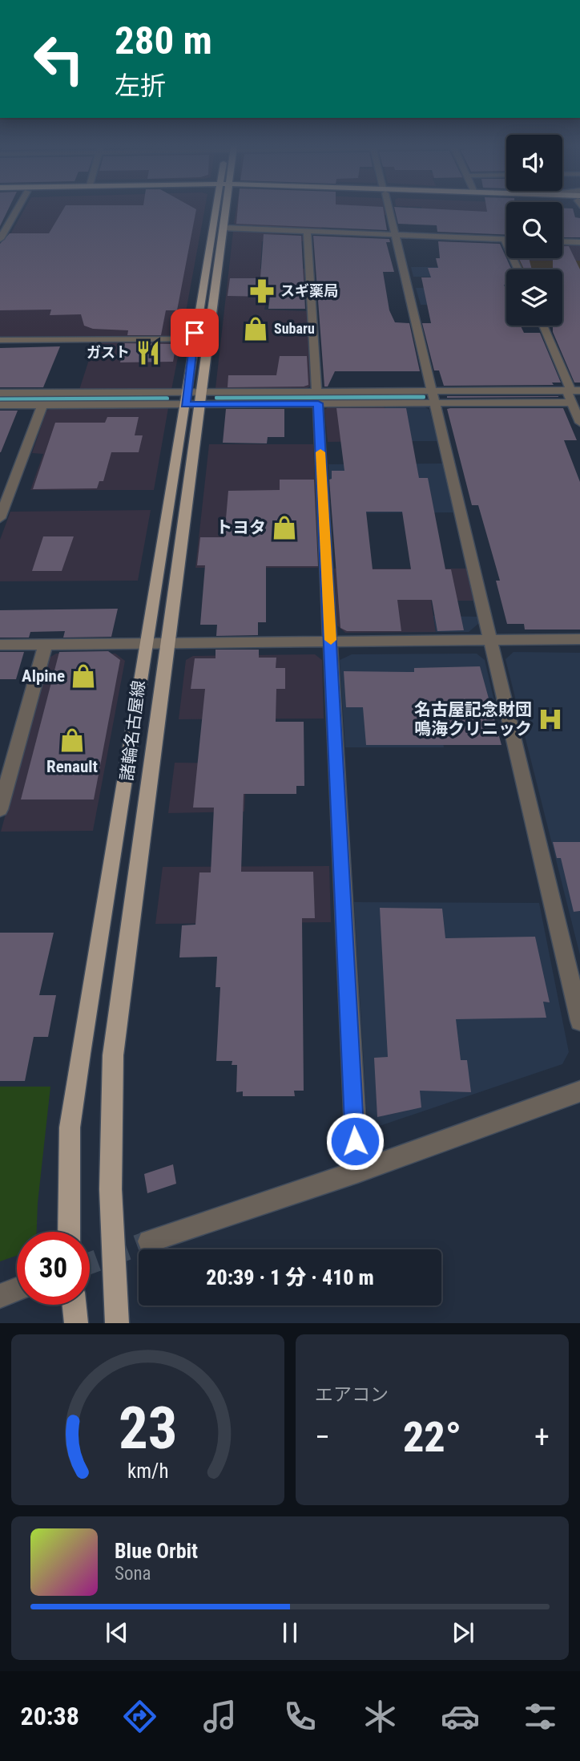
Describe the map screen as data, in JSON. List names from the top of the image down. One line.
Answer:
{"streets":{"main road":["諸輪名古屋線"]},"places":{"pharmacy":["スギ薬局"],"shop":["Subaru","トヨタ","Alpine","Renault"],"restaurant":["ガスト"],"hospital":["名古屋記念財団 鳴海クリニック"]},"page":{"turn":["280 m","左折"],"limit":"30","trip":"20:39 · 1 分 · 410 m","tile":"エアコン","heat":["−","22°","+"],"song":["Blue Orbit","Sona"],"tabs":"20:38","gauge":["23","km/h"]}}
